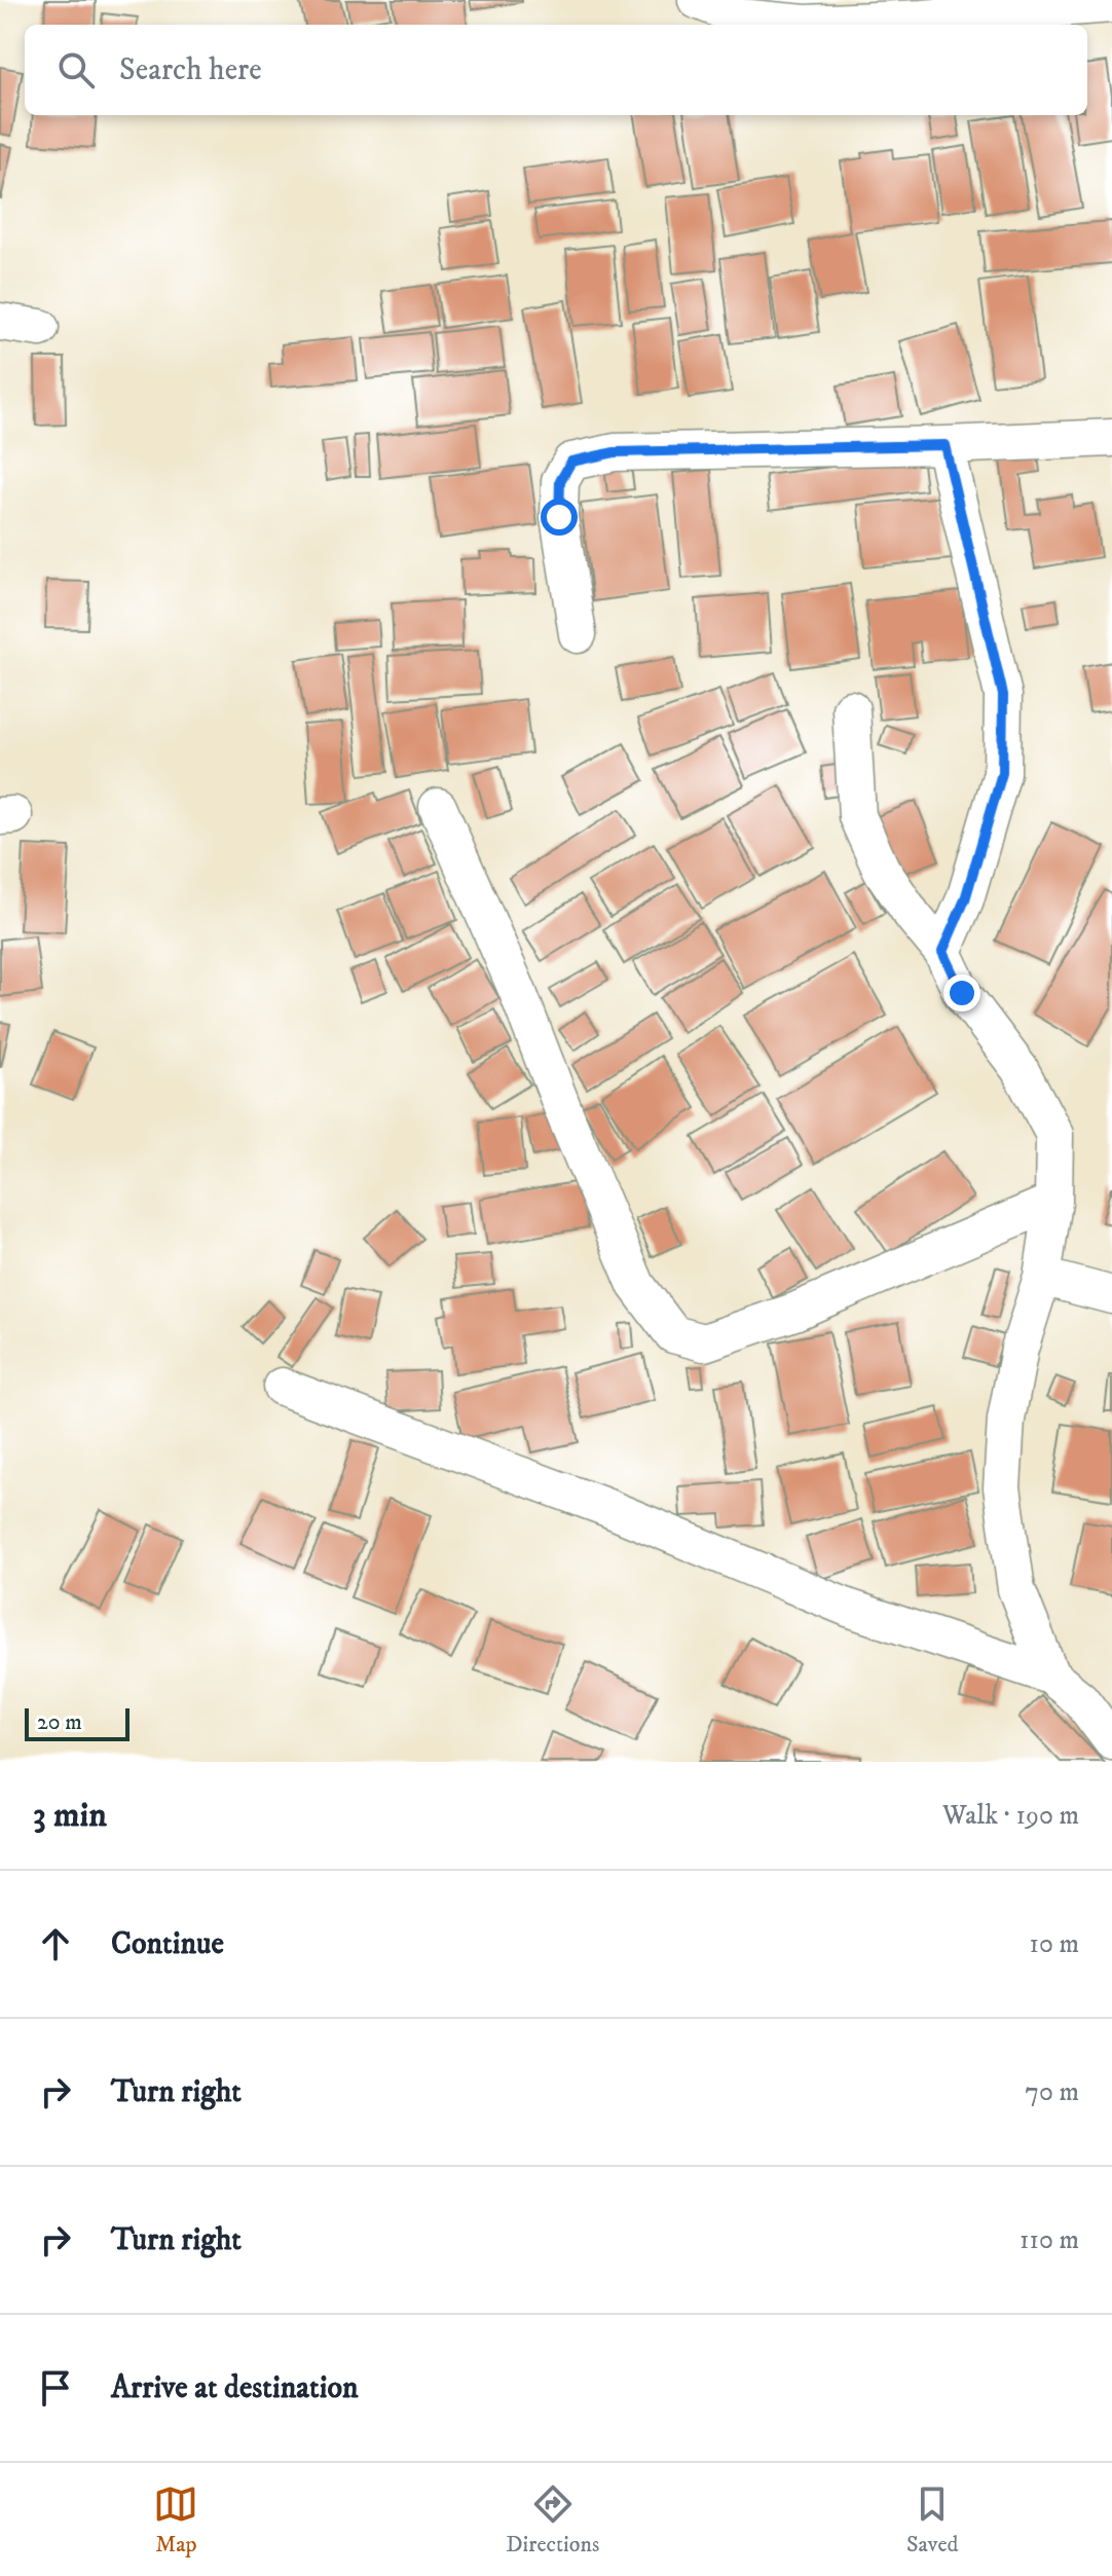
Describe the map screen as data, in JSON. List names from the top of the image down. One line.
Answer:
{"scale_bar":"20 m","page":{"search":"Search here","scale":"20 m","heading":["3 min","Walk · 190 m"],"list":[["Continue","10 m"],["Turn right","70 m"],["Turn right","110 m"],"Arrive at destination"],"nav":["Map","Directions","Saved"]}}
